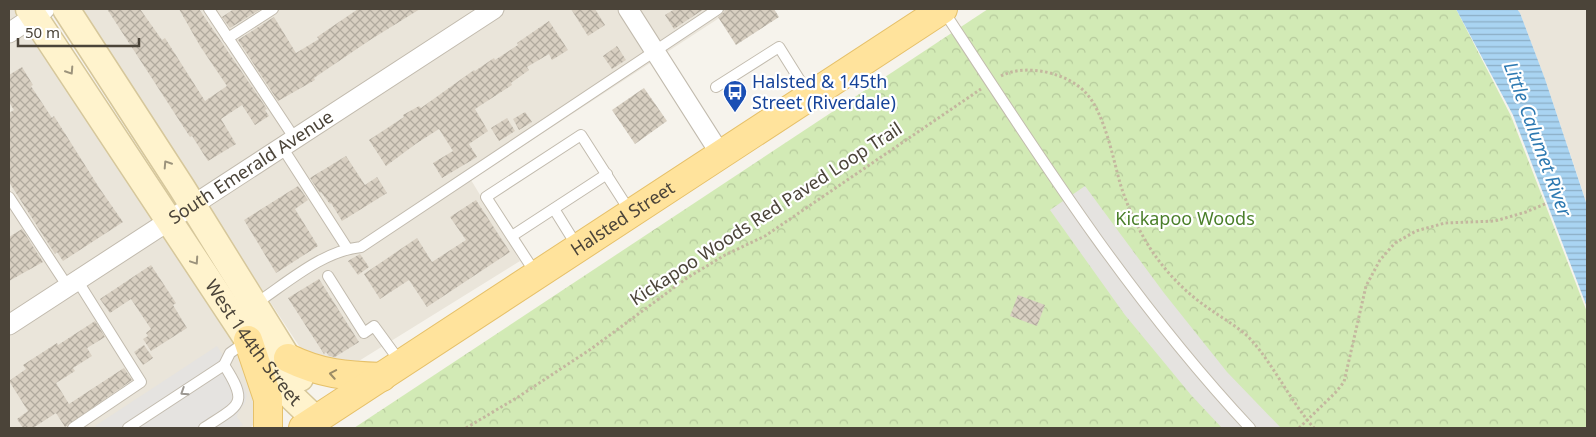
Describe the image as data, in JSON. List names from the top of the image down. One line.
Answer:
{"streets":{"main road":["Halsted Street"],"street":["South Emerald Avenue","West 144th Street"],"path":["Kickapoo Woods Red Paved Loop Trail"]},"crossings":[["South Emerald Avenue","West 144th Street"],["Halsted Street","West 144th Street"]],"water":["Little Calumet River"],"parks":["Kickapoo Woods"],"places":{"bus stop":["Halsted & 145th Street (Riverdale)"]},"scale_bar":"50 m"}
